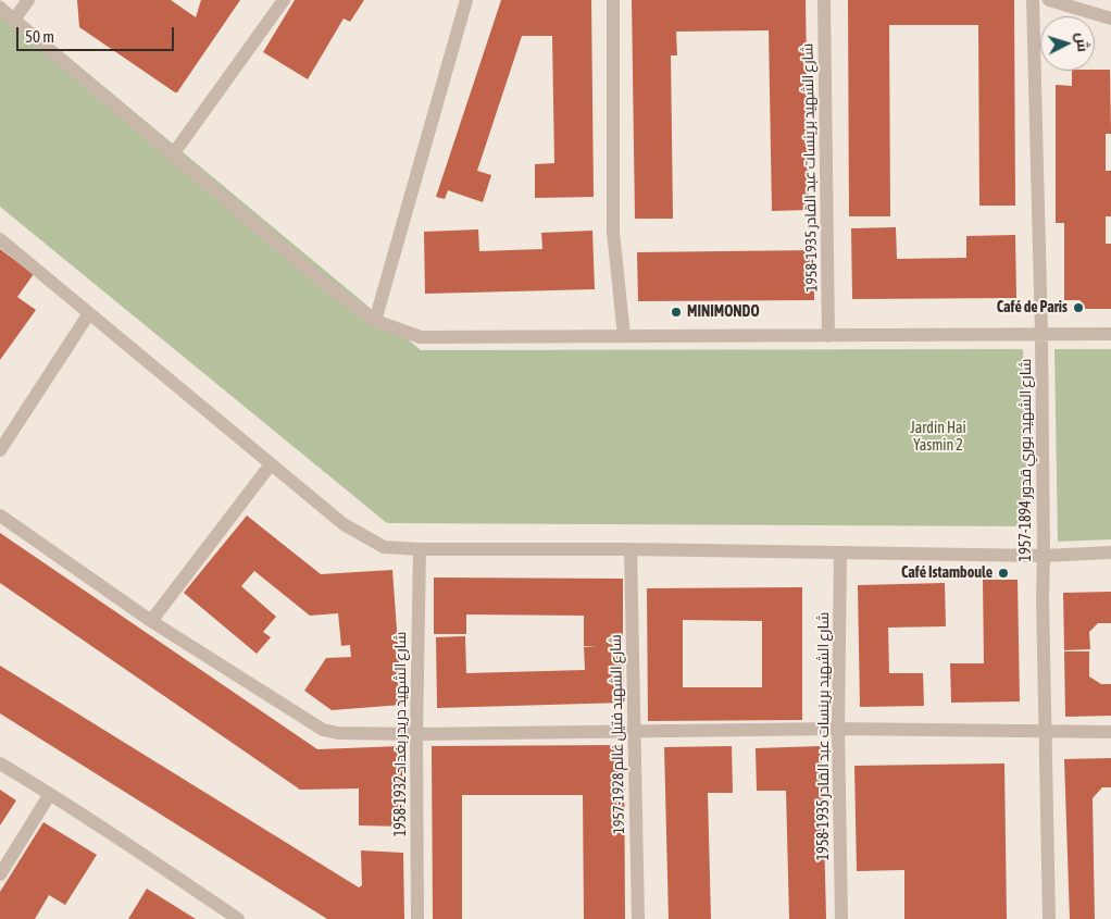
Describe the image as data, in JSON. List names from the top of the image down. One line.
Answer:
{"streets":{"street":["شارع الشهيد برينسات عبد القادر 1935-1958","شارع الشهيد بوري قدور 1894-1957","شارع الشهيد دريدر بغداد 1932-1958","شارع الشهيد فتيل غالم 1928-1957"]},"parks":["Jardin Hai Yasmin 2"],"places":["Café de Paris","MINIMONDO","Café Istamboule"],"scale_bar":"50 m","north":"right"}
